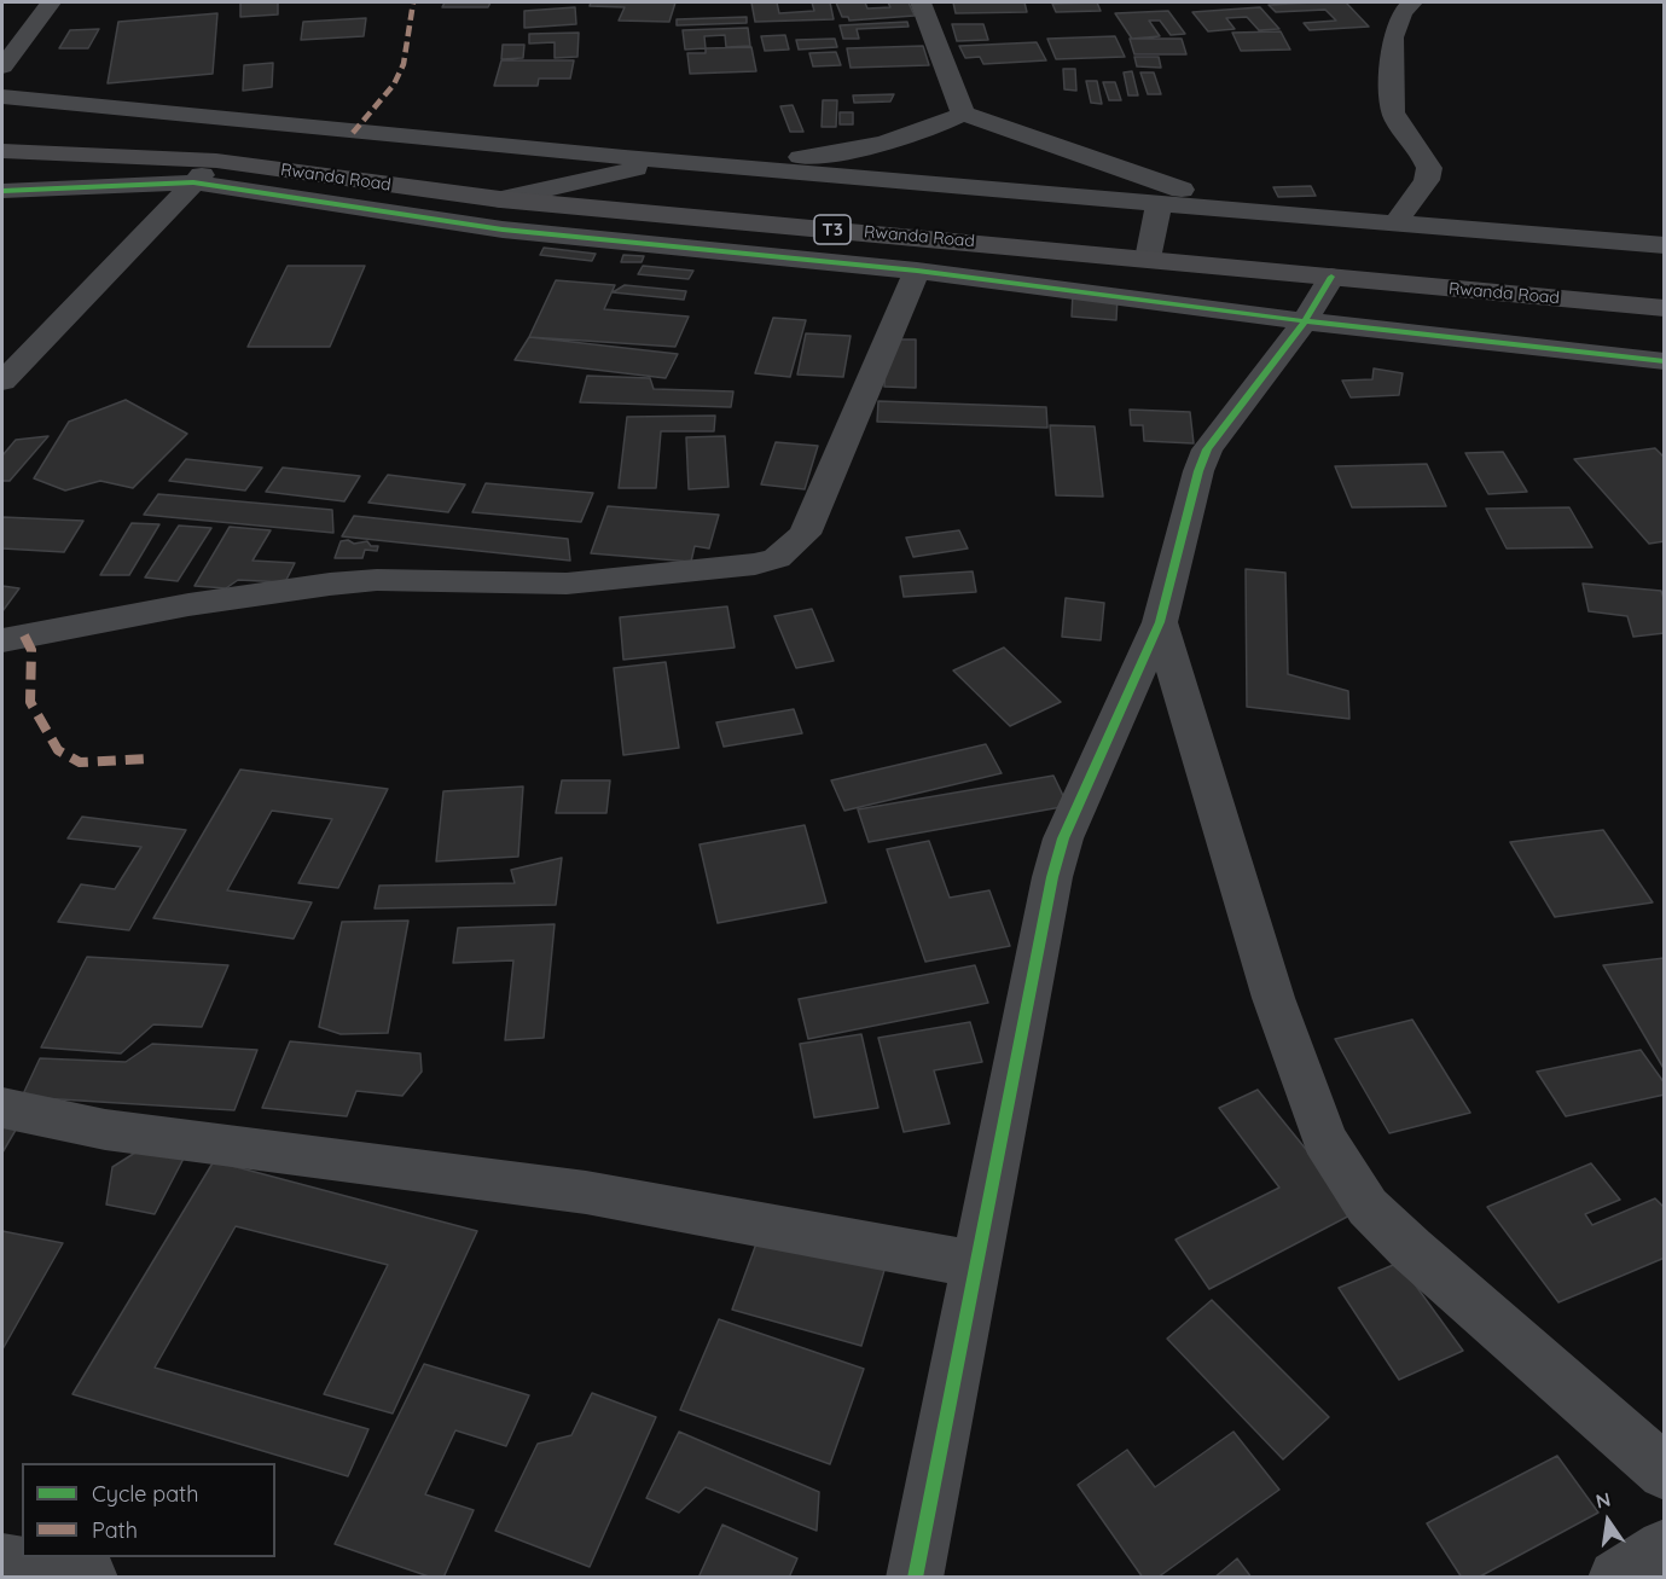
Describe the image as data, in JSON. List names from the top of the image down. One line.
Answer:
{"streets":{"highway":["Rwanda Road","T3"]},"legend":["Cycle path","Path"],"north":"top"}
